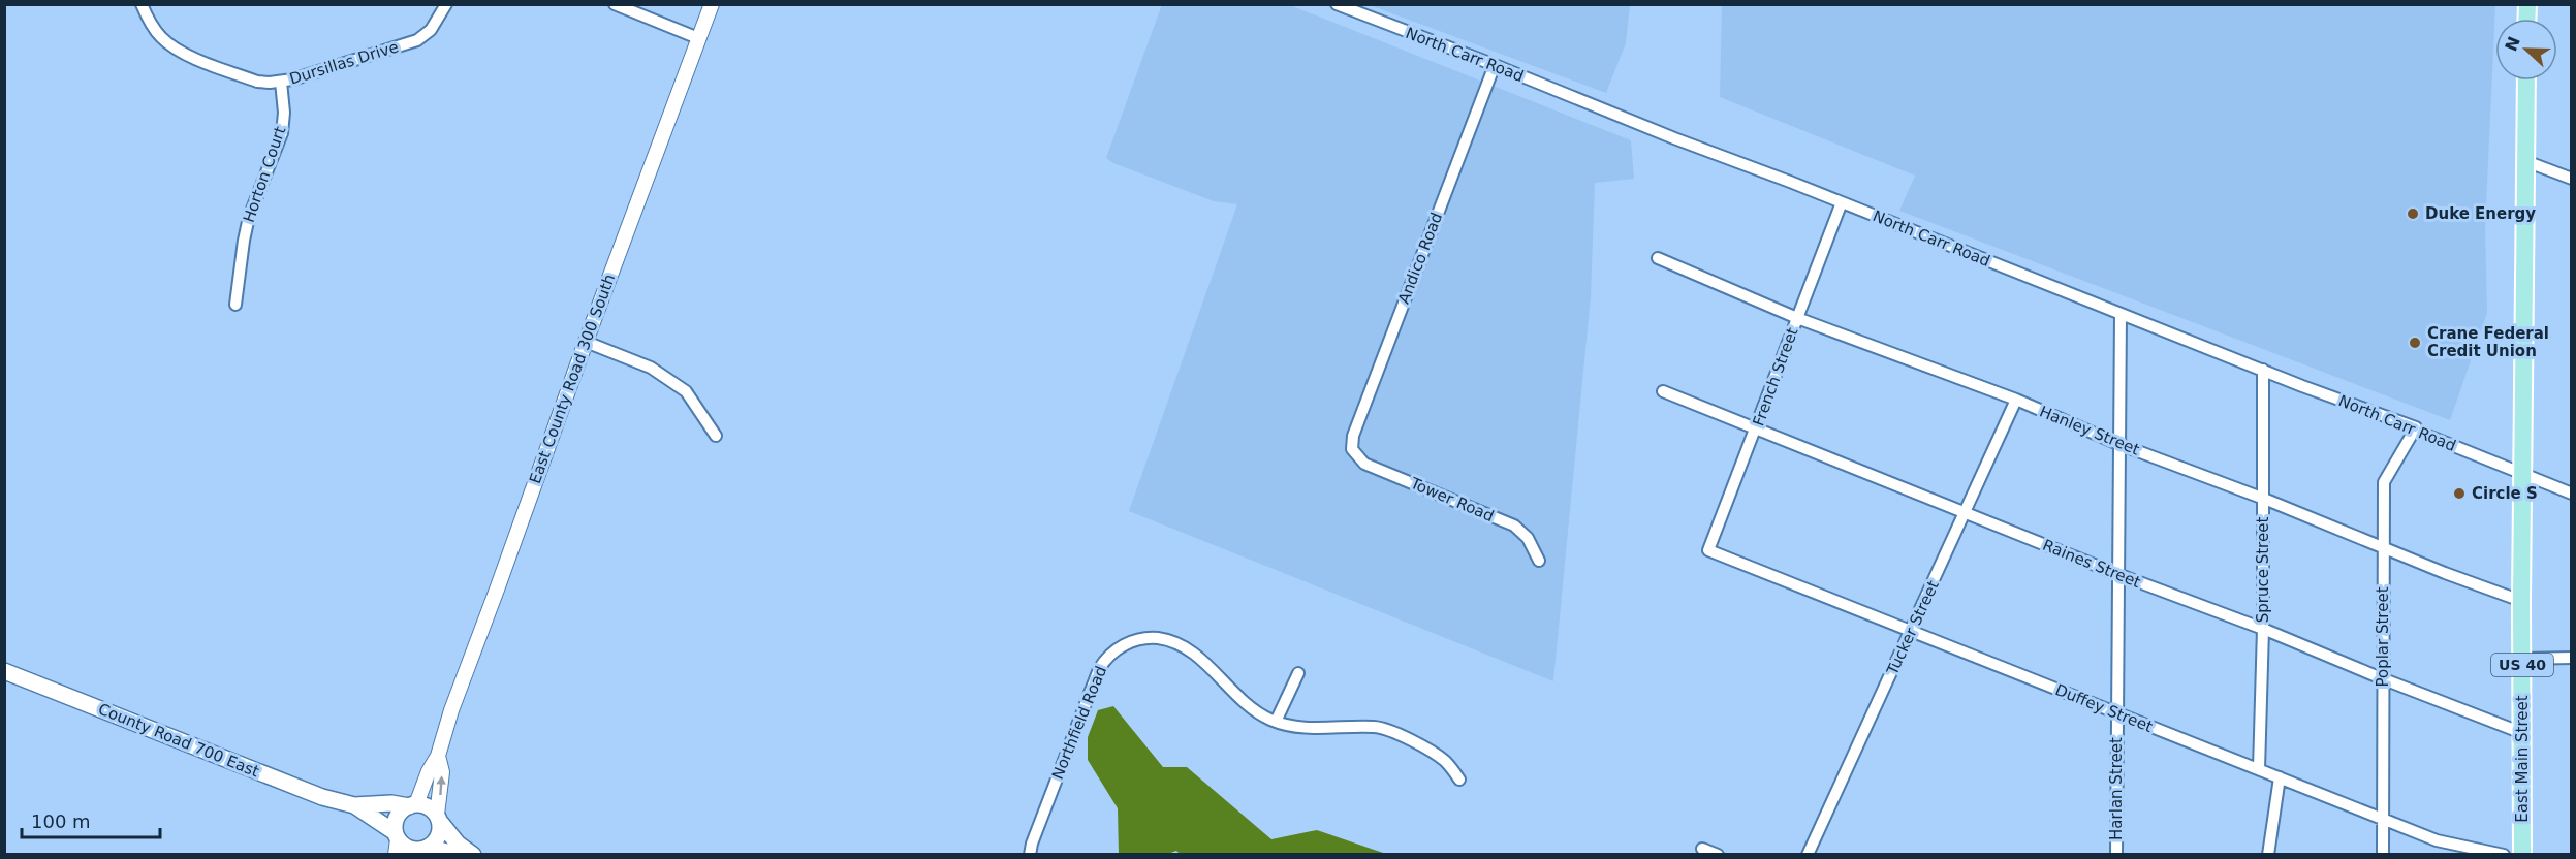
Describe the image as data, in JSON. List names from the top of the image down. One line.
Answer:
{"streets":{"main road":["US 40","County Road 700 East","East Main Street"],"street":["North Carr Road","Dursillas Drive","Horton Court","Andico Road","French Street","East County Road 300 South","Hanley Street","Tower Road","Raines Street","Spruce Street","Tucker Street","Poplar Street","Duffey Street","Northfield Road","Harlan Street"]},"crossings":[["North Carr Road","Andico Road"],["North Carr Road","French Street"],["North Carr Road","Spruce Street"],["North Carr Road","Poplar Street"],["North Carr Road","East Main Street"],["North Carr Road","Harlan Street"],["Dursillas Drive","Horton Court"],["Andico Road","Tower Road"],["French Street","Hanley Street"],["French Street","Raines Street"],["French Street","Duffey Street"],["East County Road 300 South","County Road 700 East"],["Hanley Street","Spruce Street"],["Hanley Street","Tucker Street"],["Hanley Street","Poplar Street"],["Hanley Street","East Main Street"],["Hanley Street","Harlan Street"],["Raines Street","Spruce Street"],["Raines Street","Tucker Street"],["Raines Street","Poplar Street"],["Raines Street","East Main Street"],["Raines Street","Harlan Street"],["Spruce Street","Duffey Street"],["Tucker Street","Duffey Street"],["Poplar Street","Duffey Street"],["Duffey Street","Harlan Street"]],"places":["Duke Energy","Crane Federal Credit Union","Circle S"],"scale_bar":"100 m","north":"left"}
